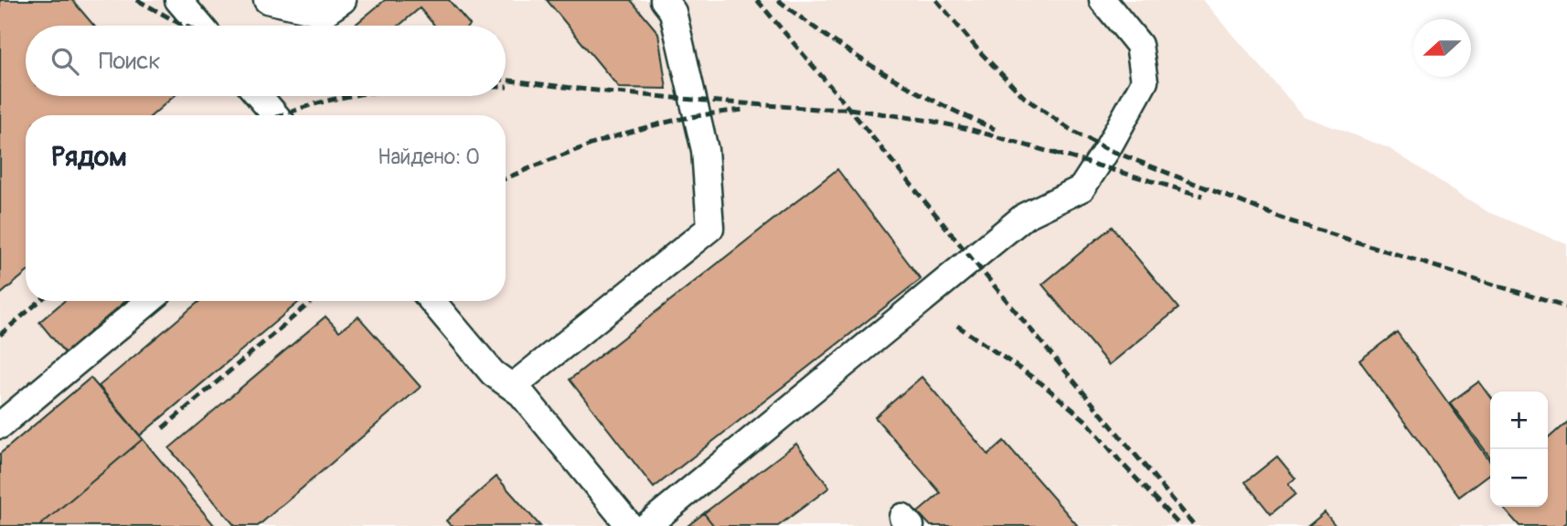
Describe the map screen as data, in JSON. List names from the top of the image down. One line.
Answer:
{"north":"left","page":{"search":"Поиск","heading":["Рядом","Найдено: 0"],"map_buttons":["+","−"]}}
